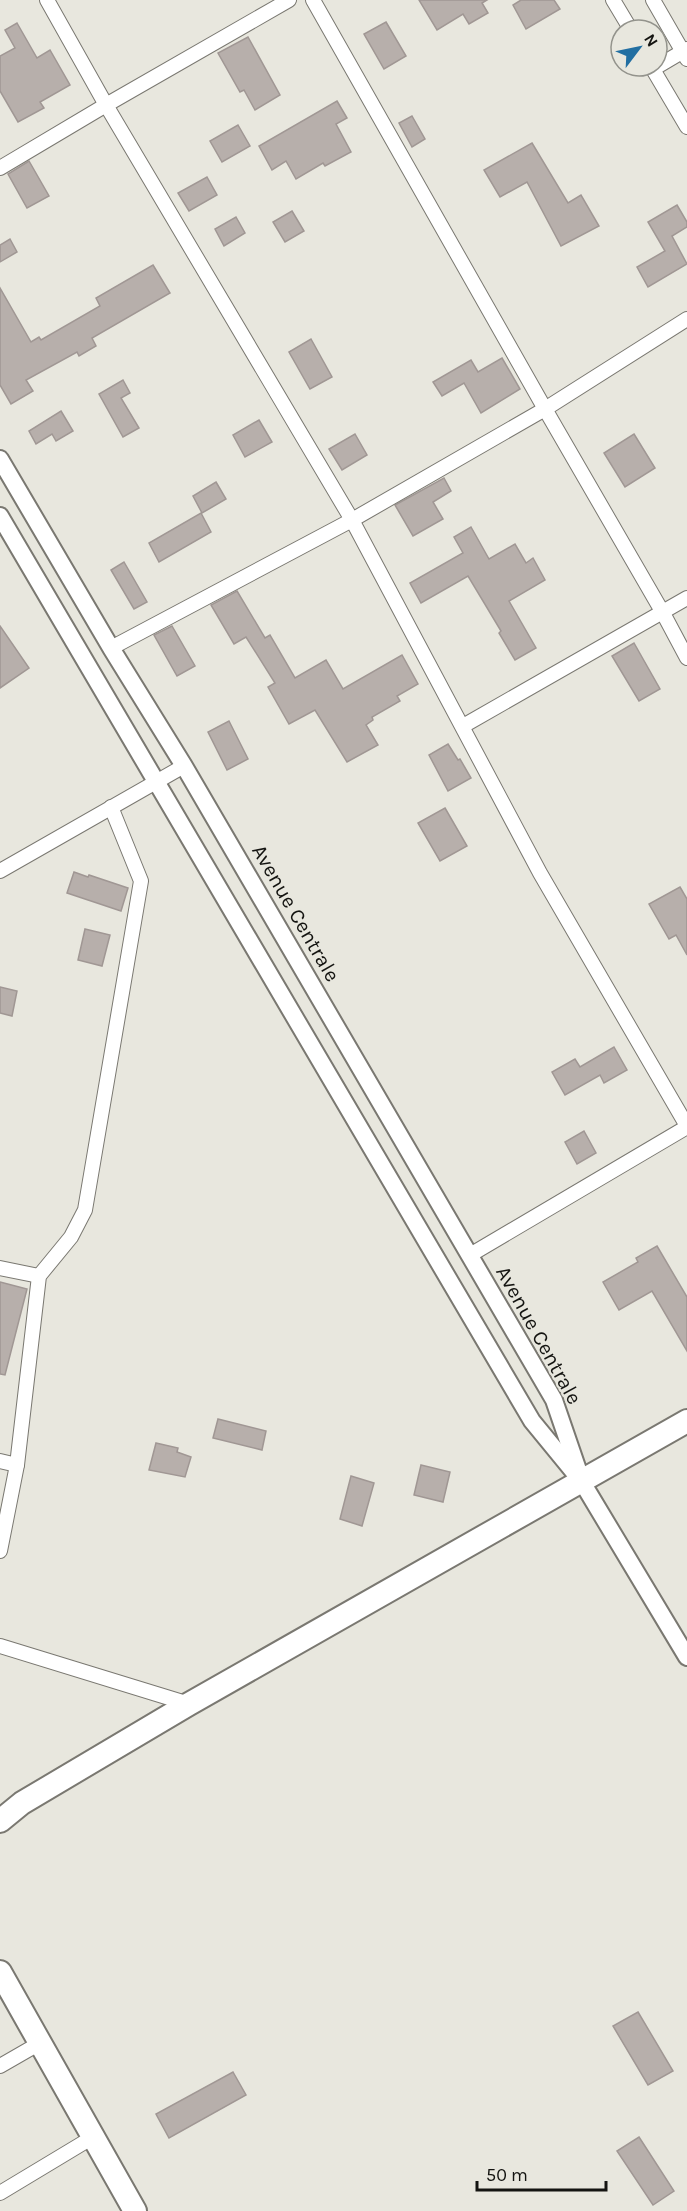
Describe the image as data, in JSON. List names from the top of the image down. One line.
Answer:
{"streets":{"street":["Avenue Centrale"]},"scale_bar":"50 m","north":"top right"}
